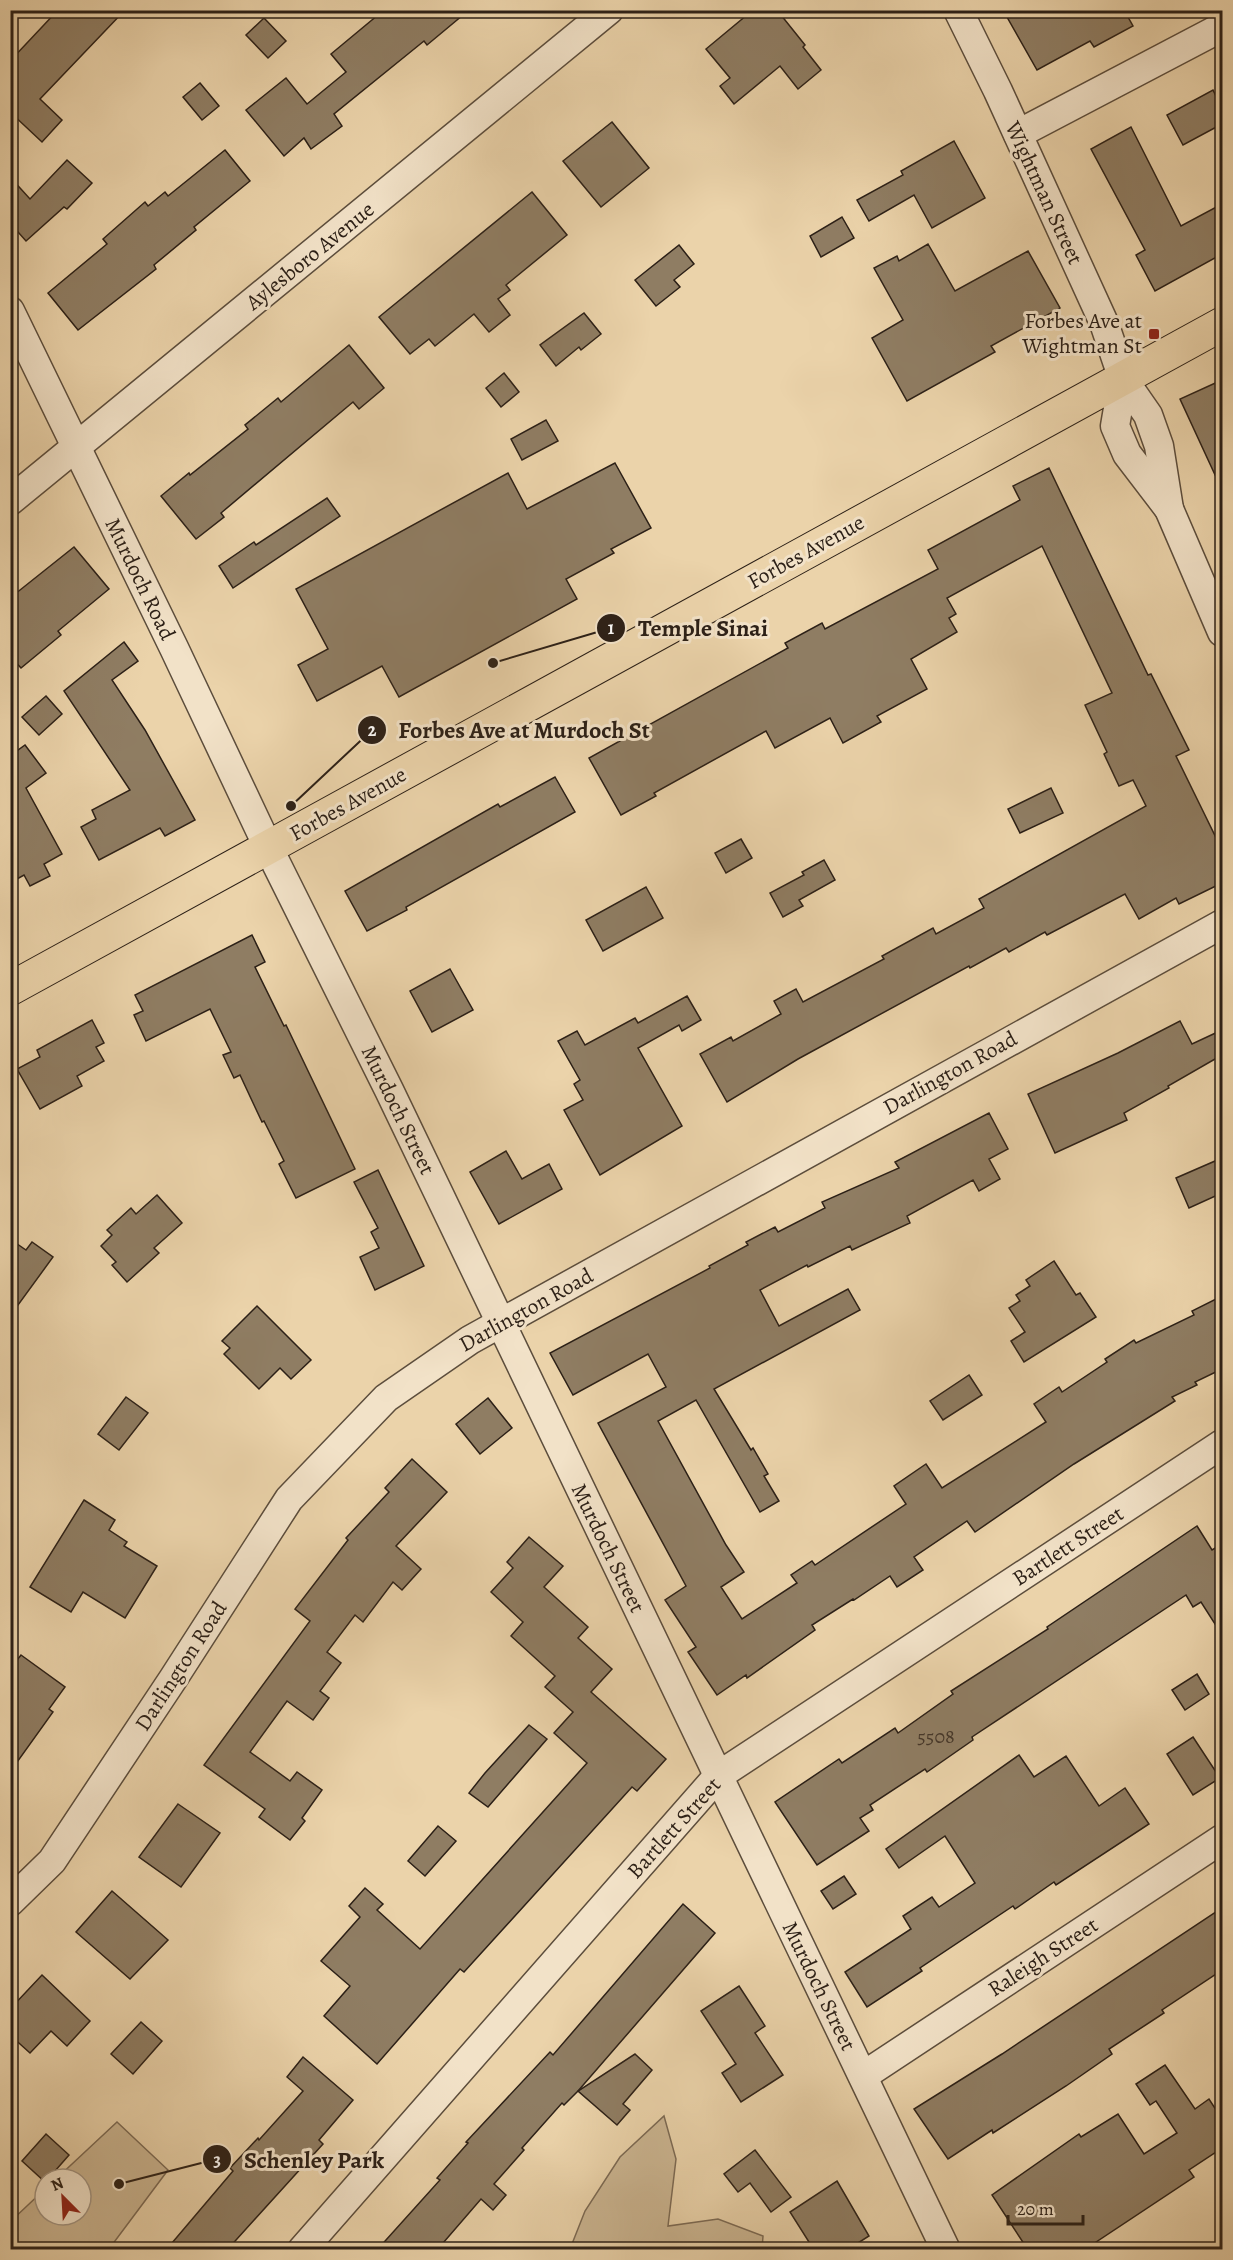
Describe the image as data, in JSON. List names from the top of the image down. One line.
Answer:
{"streets":{"main road":["Forbes Avenue"],"street":["Wightman Street","Aylesboro Avenue","Murdoch Road","Darlington Road","Murdoch Street","Bartlett Street","Raleigh Street"]},"crossings":[["Wightman Street","Forbes Avenue"],["Aylesboro Avenue","Murdoch Road"],["Forbes Avenue","Murdoch Road"],["Forbes Avenue","Murdoch Street"],["Murdoch Road","Murdoch Street"],["Darlington Road","Murdoch Street"],["Murdoch Street","Bartlett Street"],["Murdoch Street","Raleigh Street"]],"places":{"transit":["Forbes Ave at Wightman St"],"other":["Temple Sinai","Forbes Ave at Murdoch St","Schenley Park"]},"house_numbers":["5508"],"scale_bar":"20 m","north":"top left"}
